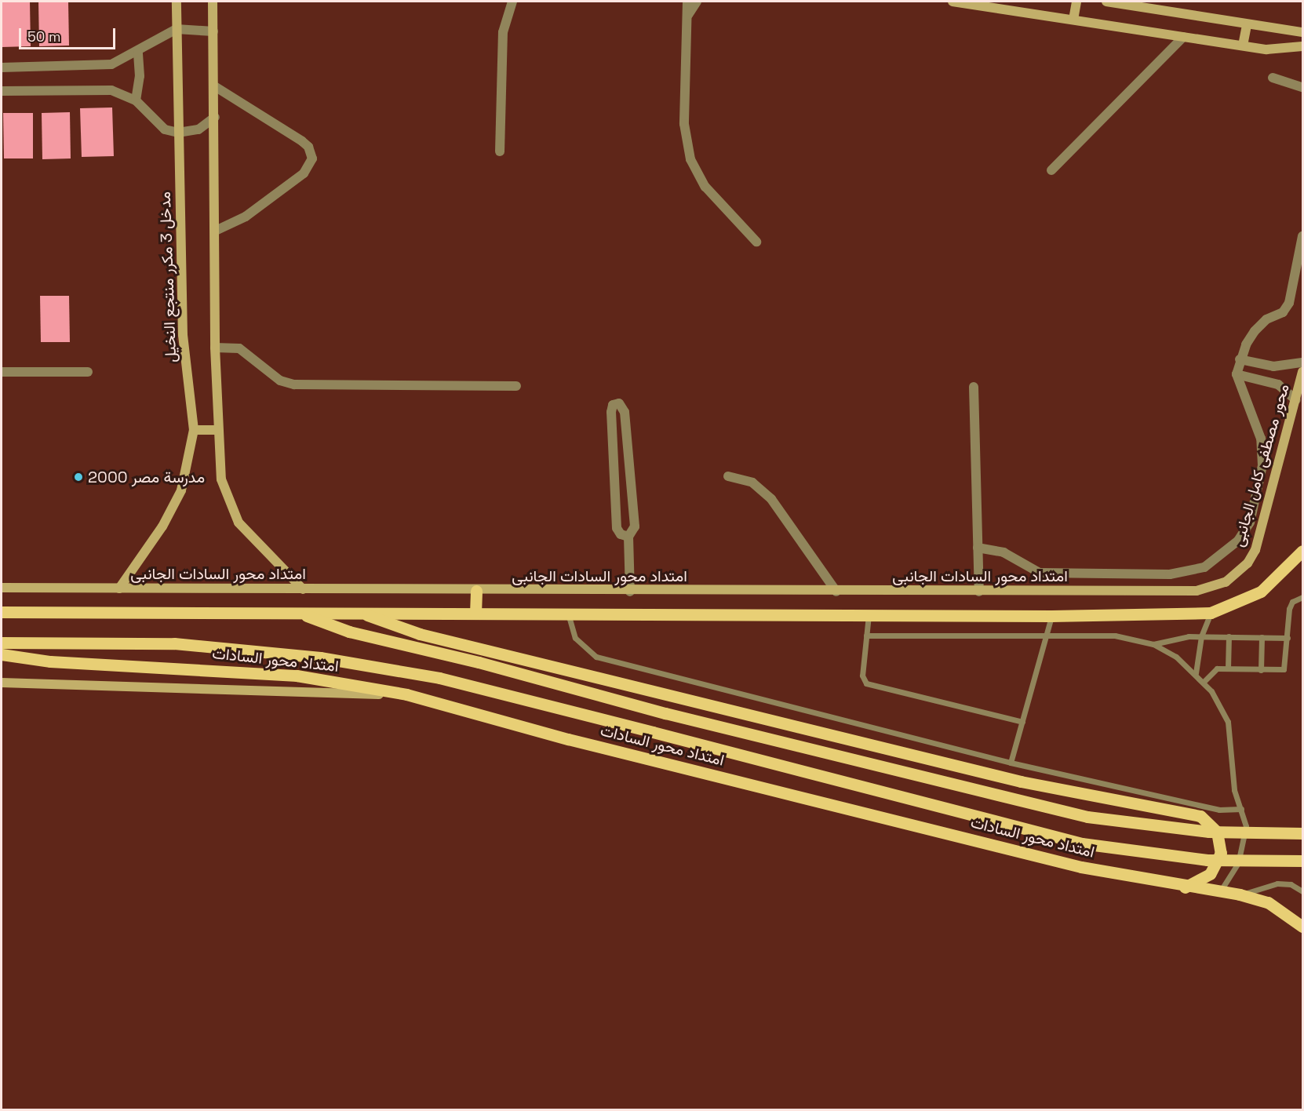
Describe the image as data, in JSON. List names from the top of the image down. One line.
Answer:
{"streets":{"main road":["امتداد محور السادات"],"street":["مدخل 3 مكرر منتجع النخيل","محور مصطفى كامل الجانبى","امتداد محور السادات الجانبى"]},"crossings":[["مدخل 3 مكرر منتجع النخيل","امتداد محور السادات الجانبى"],["محور مصطفى كامل الجانبى","امتداد محور السادات الجانبى"]],"places":["مدرسة مصر 2000"],"scale_bar":"50 m"}
